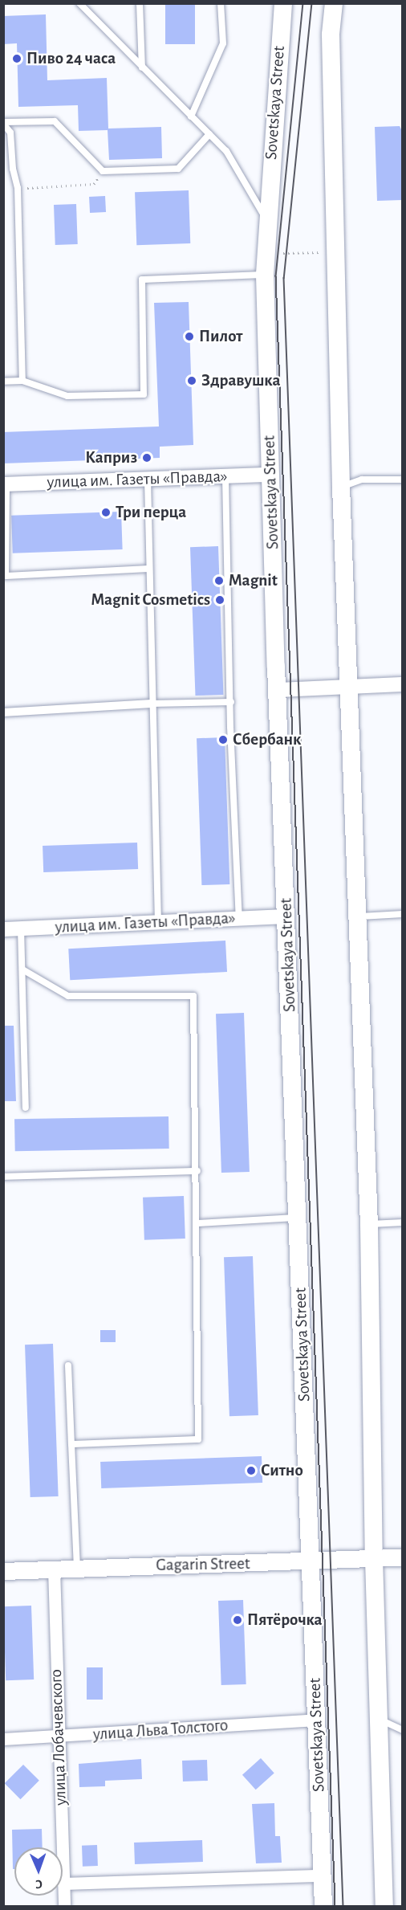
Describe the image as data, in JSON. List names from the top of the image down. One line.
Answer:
{"streets":{"main road":["Sovetskaya Street","Gagarin Street"],"street":["улица им. Газеты «Правда»","улица Льва Толстого","улица Лобачевского"]},"crossings":[["Sovetskaya Street","улица им. Газеты «Правда»"],["Sovetskaya Street","Gagarin Street"],["Sovetskaya Street","улица Льва Толстого"],["Gagarin Street","улица Лобачевского"],["улица Льва Толстого","улица Лобачевского"]],"places":["Пиво 24 часа","Пилот","Здравушка","Каприз","Три перца","Magnit","Magnit Cosmetics","Сбербанк","Ситно","Пятёрочка"],"north":"bottom"}
